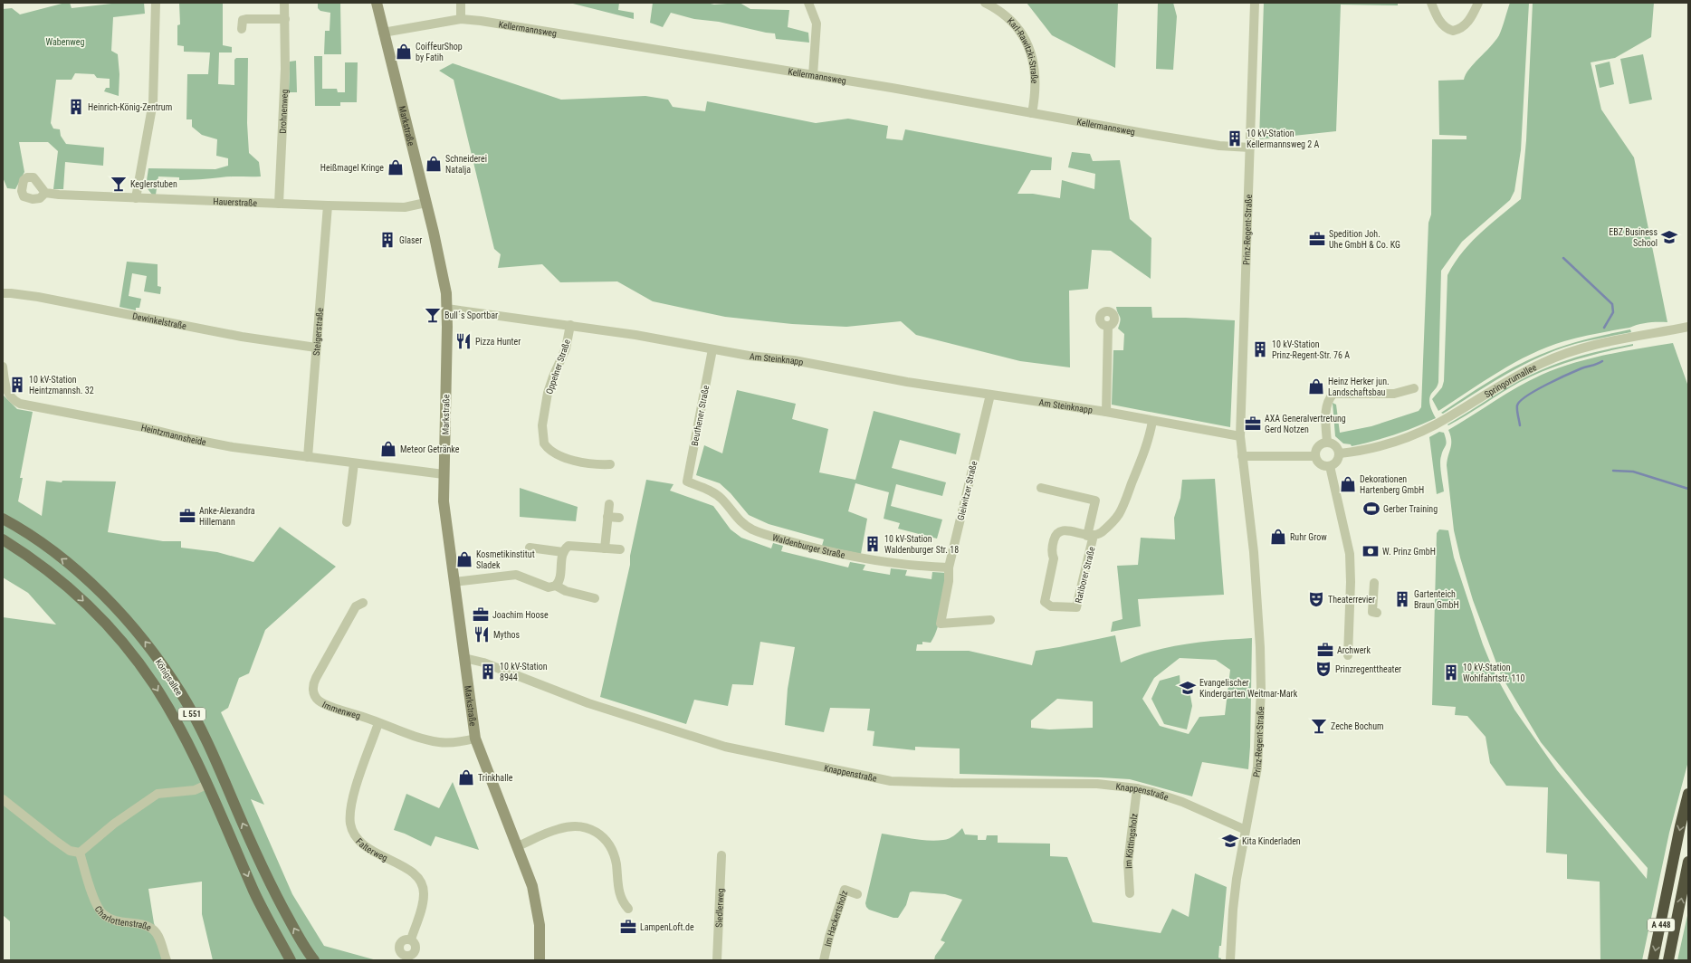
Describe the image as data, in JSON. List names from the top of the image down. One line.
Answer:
{"streets":{"highway":["A 448"],"main road":["Markstraße","Königsallee","L 551"],"street":["Kellermannsweg","Karl-Rawitzki-Straße","Drohnenweg","Hauerstraße","Prinz-Regent-Straße","Dewinkelstraße","Steigerstraße","Am Steinknapp","Oppelner Straße","Springorumallee","Beuthener Straße","Heintzmannsheide","Gleiwitzer Straße","Waldenburger Straße","Ratiborer Straße","Immenweg","Knappenstraße","Im Köttingsholz","Falterweg","Siedlerweg","Charlottenstraße","Im Hackertsholz"]},"crossings":[["Kellermannsweg","Karl-Rawitzki-Straße"],["Kellermannsweg","Markstraße"],["Kellermannsweg","Prinz-Regent-Straße"],["Drohnenweg","Hauerstraße"],["Markstraße","Hauerstraße"],["Markstraße","Am Steinknapp"],["Markstraße","Heintzmannsheide"],["Markstraße","Immenweg"],["Markstraße","Knappenstraße"],["Hauerstraße","Steigerstraße"],["Prinz-Regent-Straße","Am Steinknapp"],["Prinz-Regent-Straße","Knappenstraße"],["Dewinkelstraße","Steigerstraße"],["Steigerstraße","Heintzmannsheide"],["Am Steinknapp","Oppelner Straße"],["Am Steinknapp","Beuthener Straße"],["Am Steinknapp","Gleiwitzer Straße"],["Am Steinknapp","Ratiborer Straße"],["Beuthener Straße","Waldenburger Straße"],["Gleiwitzer Straße","Waldenburger Straße"],["Immenweg","Falterweg"],["Knappenstraße","Im Köttingsholz"]],"parks":["Wabenweg"],"places":{"shop":["CoiffeurShop by Fatih","Schneiderei Natalja","Heißmagel Kringe","Heinz Herker jun. Landschaftsbau","Meteor Getränke","Dekorationen Hartenberg GmbH","Ruhr Grow","Kosmetikinstitut Sladek","Trinkhalle"],"building":["Heinrich-König-Zentrum","10 kV-Station Kellermannsweg 2 A","Glaser","10 kV-Station Prinz-Regent-Str. 76 A","10 kV-Station Heintzmannsh. 32","10 kV-Station Waldenburger Str. 18","Gartenteich Braun GmbH","10 kV-Station 8944","10 kV-Station Wohlfahrtstr. 110"],"bar":["Keglerstuben","Bull´s Sportbar","Zeche Bochum"],"school or university":["EBZ Business School","Evangelischer Kindergarten Weitmar-Mark","Kita Kinderladen"],"office":["Spedition Joh. Uhe GmbH & Co. KG","AXA Generalvertretung Gerd Notzen","Anke-Alexandra Hillemann","Joachim Hoose","Archwerk","LampenLoft.de"],"restaurant":["Pizza Hunter","Mythos"],"sports":["Gerber Training"],"bank":["W. Prinz GmbH"],"theatre":["Theaterrevier","Prinzregenttheater"]}}
